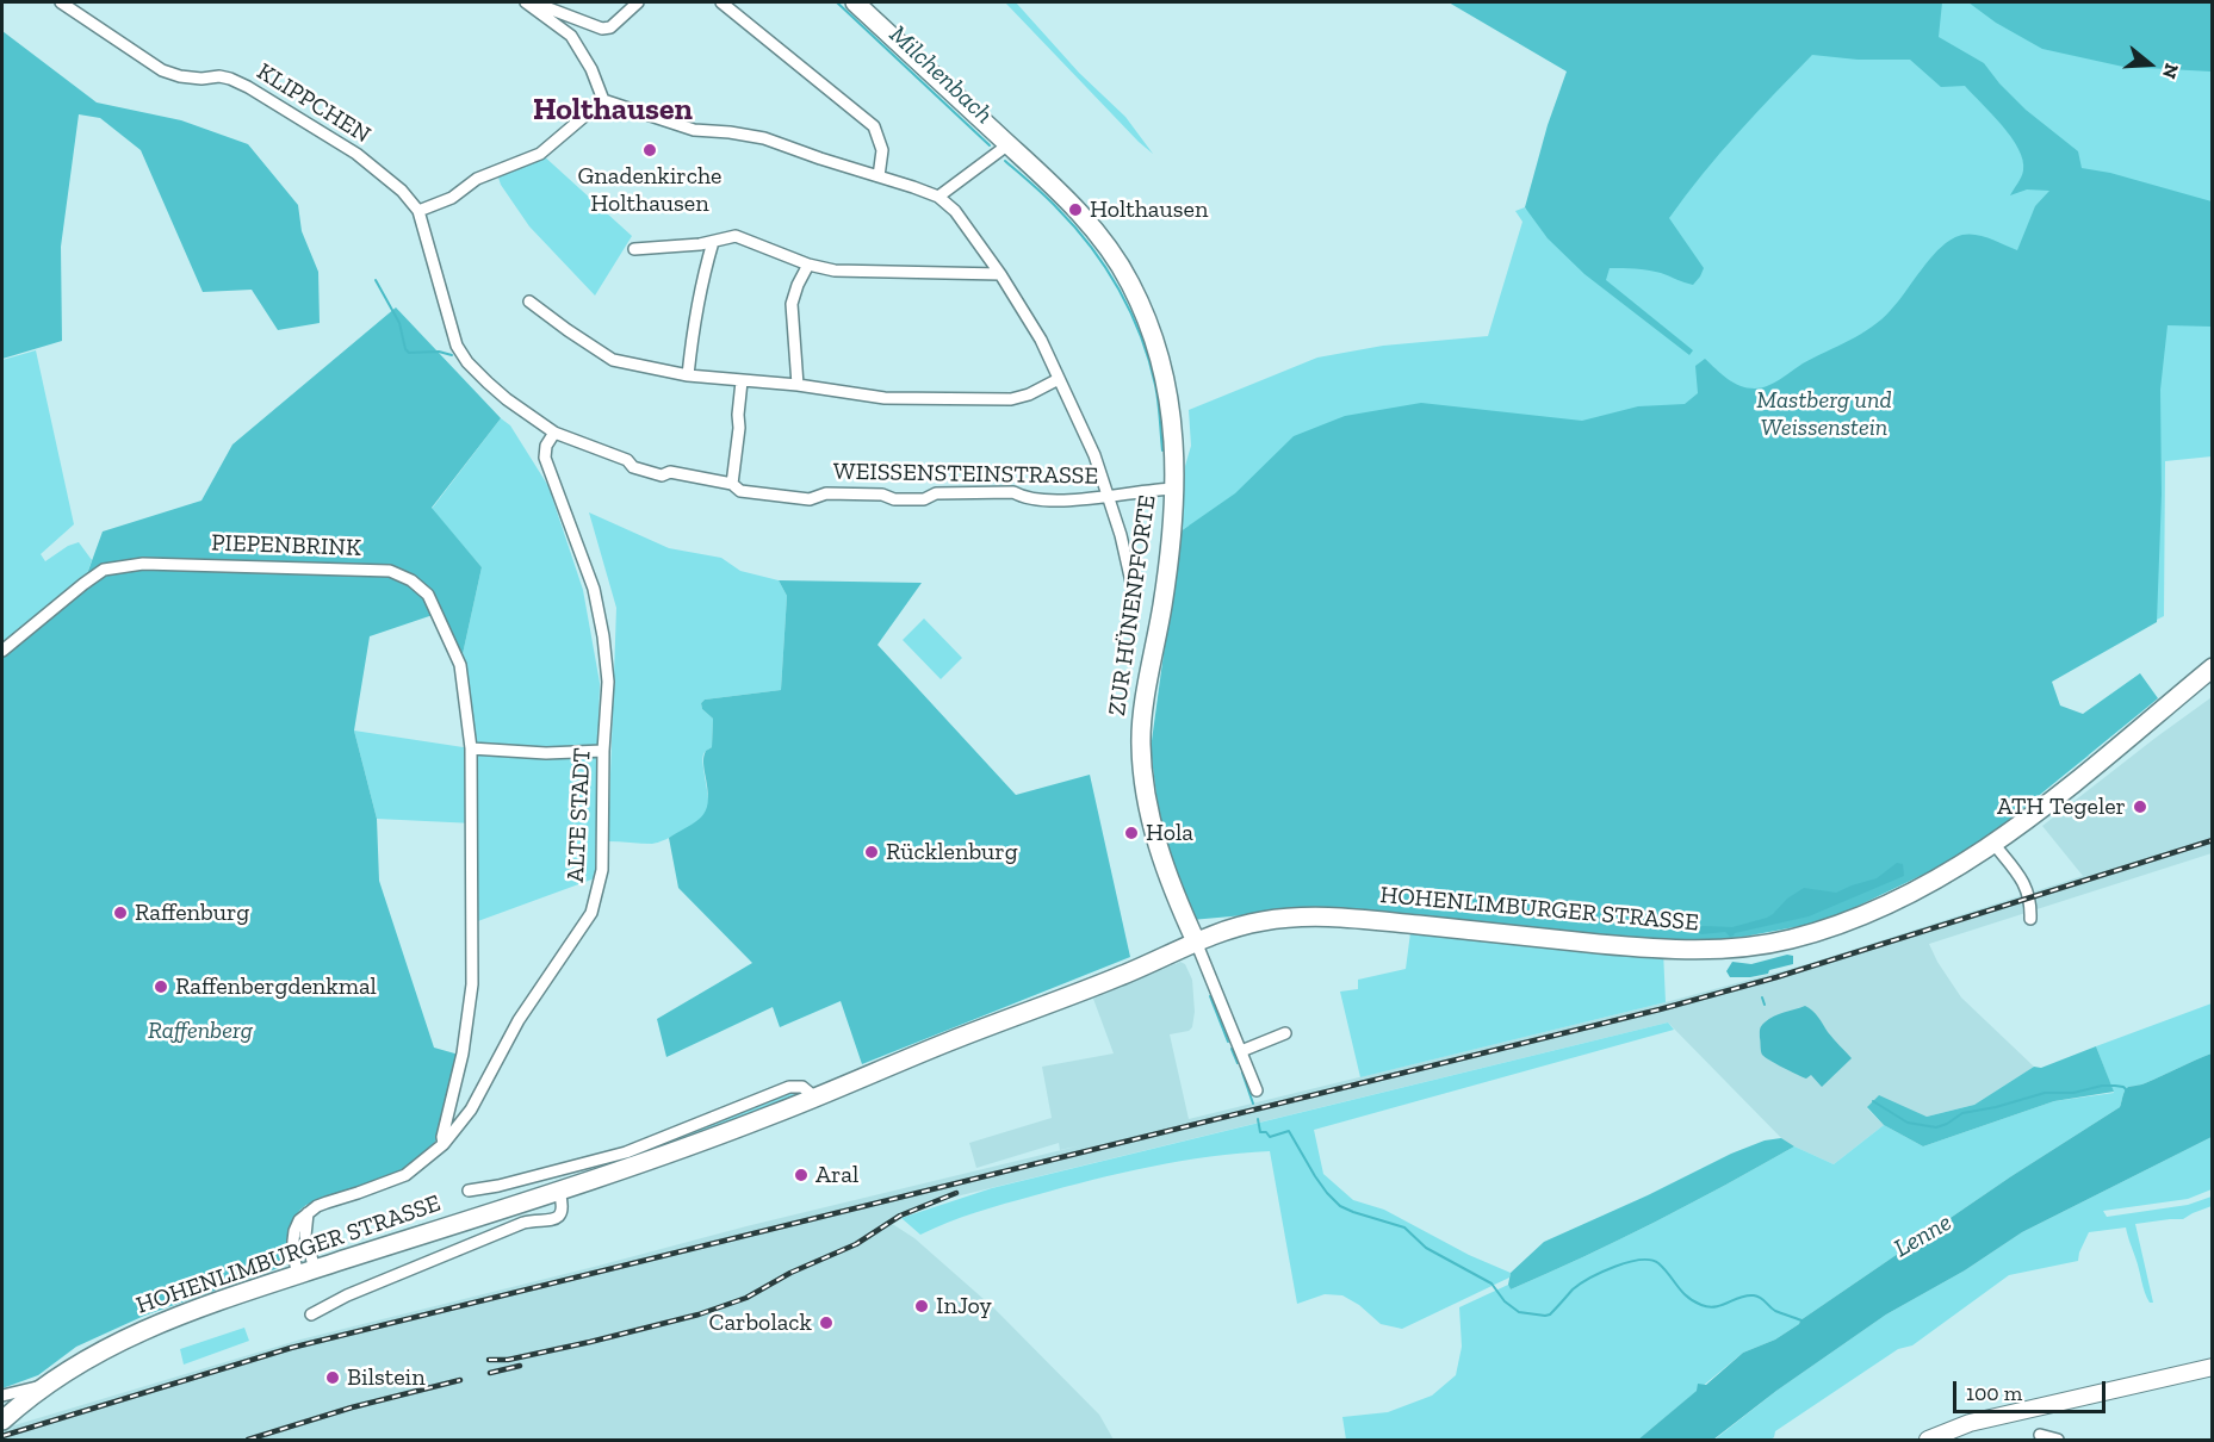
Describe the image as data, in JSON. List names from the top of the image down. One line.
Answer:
{"streets":{"main road":["ZUR HÜNENPFORTE","HOHENLIMBURGER STRASSE"],"street":["KLIPPCHEN","WEISSENSTEINSTRASSE","PIEPENBRINK","ALTE STADT"]},"crossings":[["KLIPPCHEN","WEISSENSTEINSTRASSE"],["WEISSENSTEINSTRASSE","ZUR HÜNENPFORTE"],["WEISSENSTEINSTRASSE","ALTE STADT"],["PIEPENBRINK","ALTE STADT"],["ZUR HÜNENPFORTE","HOHENLIMBURGER STRASSE"]],"districts":["Holthausen"],"water":["Milchenbach","Lenne"],"parks":["Mastberg und Weissenstein","Raffenberg"],"places":["Gnadenkirche Holthausen","Holthausen","ATH Tegeler","Hola","Rücklenburg","Raffenburg","Raffenbergdenkmal","Aral","InJoy","Carbolack","Bilstein"],"scale_bar":"100 m","north":"right"}
